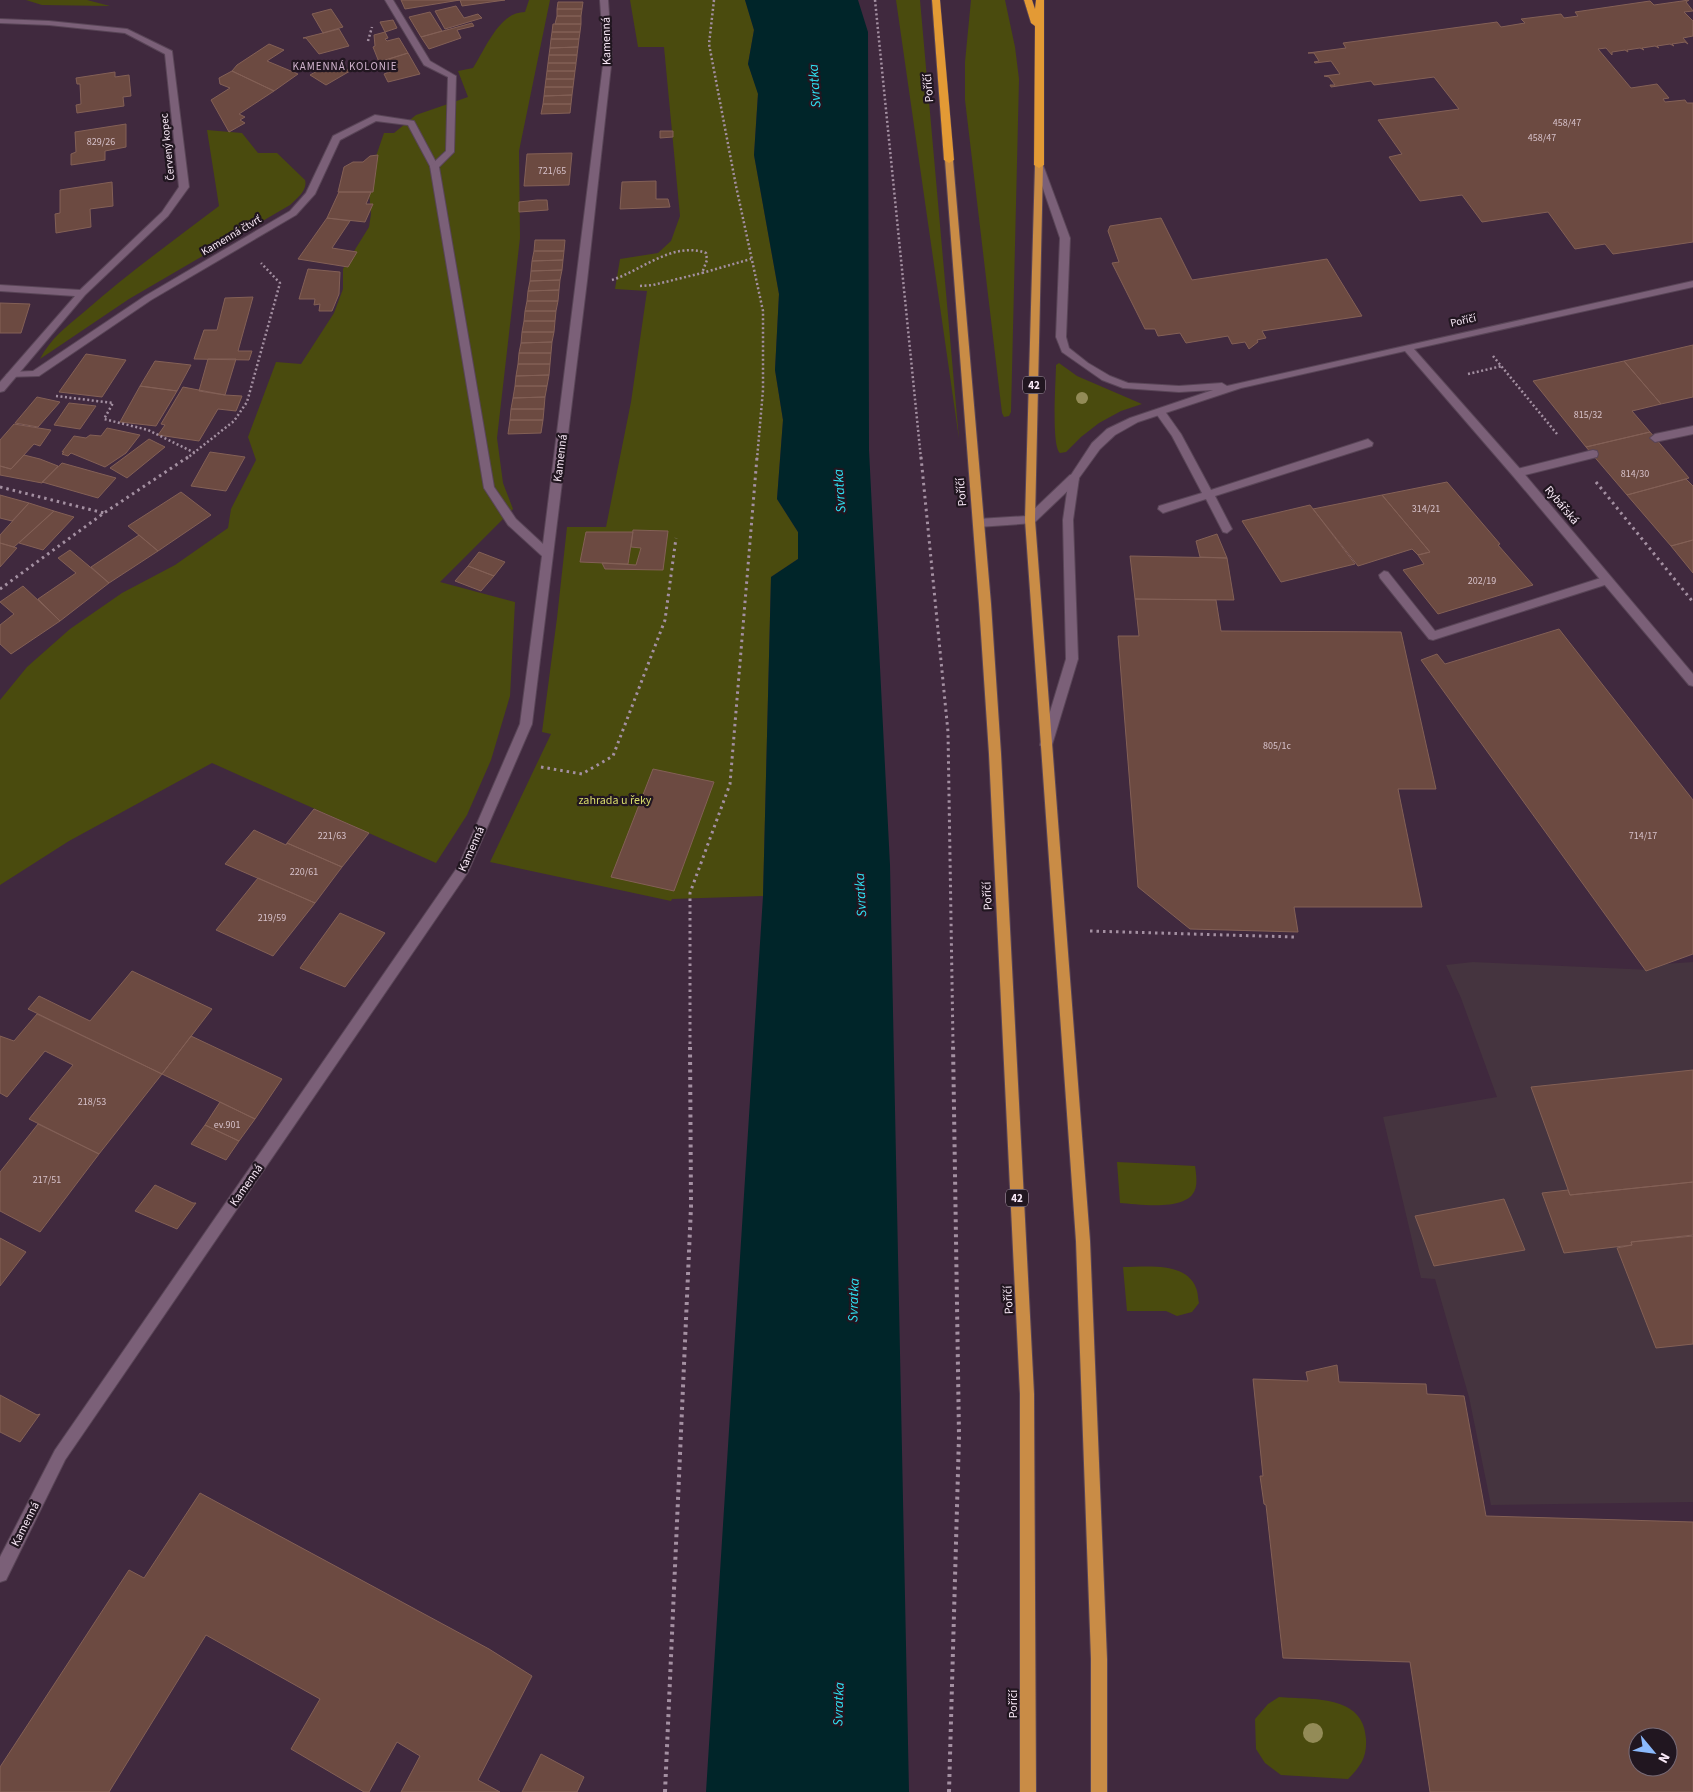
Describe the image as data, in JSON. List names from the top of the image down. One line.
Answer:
{"streets":{"highway":["Poříčí","42"],"street":["Kamenná","Červený kopec","Kamenná čtvrť","Rybářská"]},"crossings":[["Kamenná","Kamenná čtvrť"],["Poříčí","42"],["Poříčí","Rybářská"]],"districts":["KAMENNÁ KOLONIE"],"water":["Svratka"],"parks":["zahrada u řeky"],"house_numbers":["458/47","458/47","829/26","721/65","815/32","814/30","314/21","202/19","805/1c","221/63","714/17","220/61","219/59","218/53","ev.901","217/51"],"north":"bottom right"}
